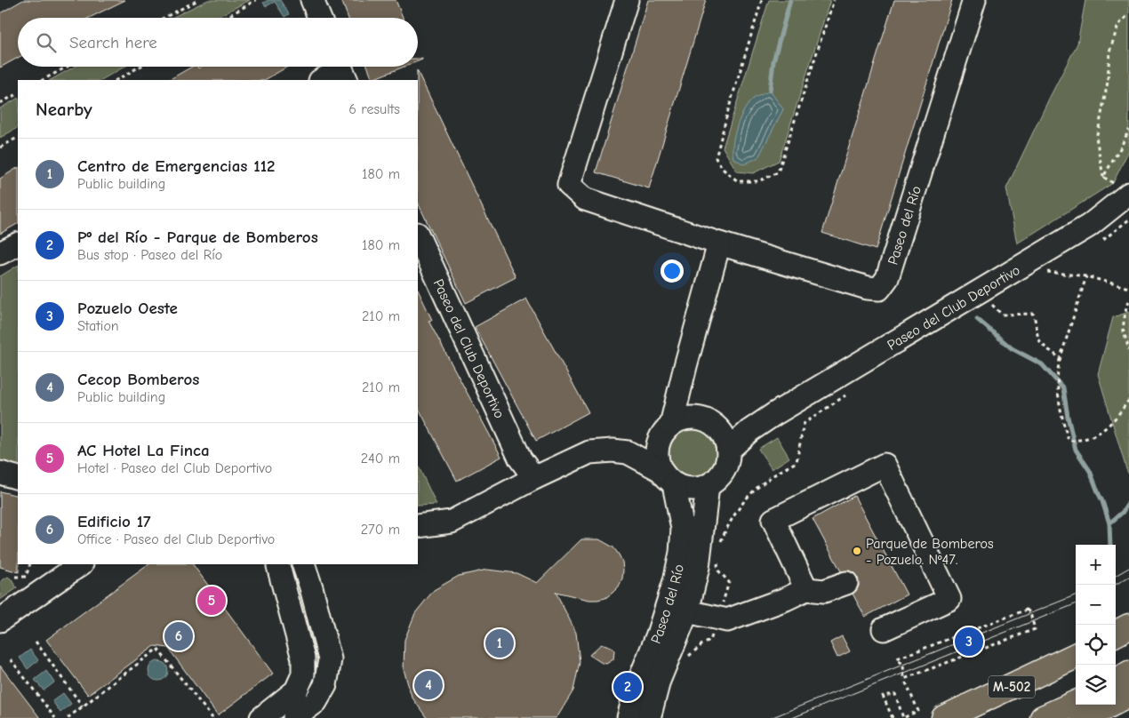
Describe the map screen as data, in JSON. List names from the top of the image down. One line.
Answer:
{"streets":{"highway":["M-502"],"street":["Paseo del Río","Paseo del Club Deportivo"]},"crossings":[["Paseo del Río","Paseo del Club Deportivo"]],"places":["Parque de Bomberos - Pozuelo. Nº47."],"page":{"search":"Search here","heading":["Nearby","6 results"],"list":[{"mark":"1","name":"Centro de Emergencias 112","note":"Public building","value":"180 m"},{"mark":"2","name":"Pº del Río - Parque de Bomberos","note":"Bus stop · Paseo del Río","value":"180 m"},{"mark":"3","name":"Pozuelo Oeste","note":"Station","value":"210 m"},{"mark":"4","name":"Cecop Bomberos","note":"Public building","value":"210 m"},{"mark":"5","name":"AC Hotel La Finca","note":"Hotel · Paseo del Club Deportivo","value":"240 m"},{"mark":"6","name":"Edificio 17","note":"Office · Paseo del Club Deportivo","value":"270 m"}],"map_buttons":["+","−"],"pins":["5","6","3","1","4","2"]}}
